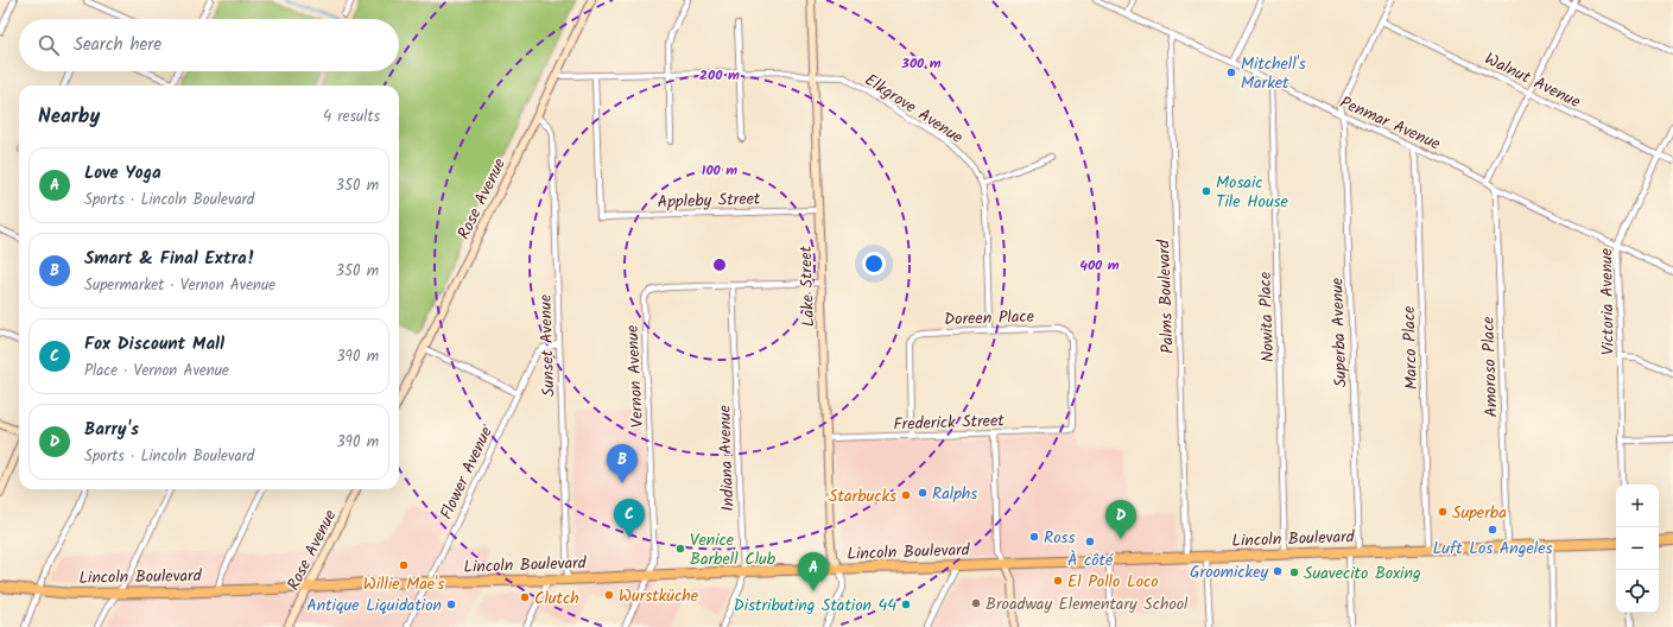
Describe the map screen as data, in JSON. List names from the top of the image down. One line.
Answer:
{"streets":{"highway":["Lincoln Boulevard"],"street":["Walnut Avenue","Elkgrove Avenue","Penmar Avenue","Rose Avenue","Appleby Street","Lake Street","Palms Boulevard","Victoria Avenue","Doreen Place","Nowita Place","Superba Avenue","Sunset Avenue","Marco Place","Amoroso Place","Vernon Avenue","Frederick Street","Indiana Avenue","Flower Avenue"]},"crossings":[["Walnut Avenue","Victoria Avenue"],["Elkgrove Avenue","Rose Avenue"],["Elkgrove Avenue","Appleby Street"],["Elkgrove Avenue","Lake Street"],["Elkgrove Avenue","Doreen Place"],["Penmar Avenue","Palms Boulevard"],["Penmar Avenue","Victoria Avenue"],["Penmar Avenue","Nowita Place"],["Penmar Avenue","Superba Avenue"],["Penmar Avenue","Marco Place"],["Penmar Avenue","Amoroso Place"],["Rose Avenue","Sunset Avenue"],["Rose Avenue","Lincoln Boulevard"],["Appleby Street","Lake Street"],["Lake Street","Frederick Street"],["Lake Street","Lincoln Boulevard"],["Palms Boulevard","Lincoln Boulevard"],["Doreen Place","Frederick Street"],["Nowita Place","Lincoln Boulevard"],["Superba Avenue","Lincoln Boulevard"],["Sunset Avenue","Flower Avenue"],["Sunset Avenue","Lincoln Boulevard"],["Marco Place","Lincoln Boulevard"],["Amoroso Place","Lincoln Boulevard"],["Vernon Avenue","Indiana Avenue"],["Vernon Avenue","Lincoln Boulevard"],["Indiana Avenue","Lincoln Boulevard"],["Flower Avenue","Lincoln Boulevard"]],"places":["Mitchell's Market","Mosaic Tile House","Ralphs","Starbucks","Superba","Luft Los Angeles","Ross","À côté","Venice Barbell Club","Willie Mae's","Groomickey","Suavecito Boxing","El Pollo Loco","Wurstküche","Clutch","Broadway Elementary School","Antique Liquidation","Distributing Station 44"],"page":{"search":"Search here","heading":["Nearby","4 results"],"list":[{"mark":"A","name":"Love Yoga","note":"Sports · Lincoln Boulevard","value":"350 m"},{"mark":"B","name":"Smart & Final Extra!","note":"Supermarket · Vernon Avenue","value":"350 m"},{"mark":"C","name":"Fox Discount Mall","note":"Place · Vernon Avenue","value":"390 m"},{"mark":"D","name":"Barry's","note":"Sports · Lincoln Boulevard","value":"390 m"}],"pins":["B","C","D","A"],"map_buttons":["+","−"]},"rings":["300 m","200 m","100 m","400 m"]}
